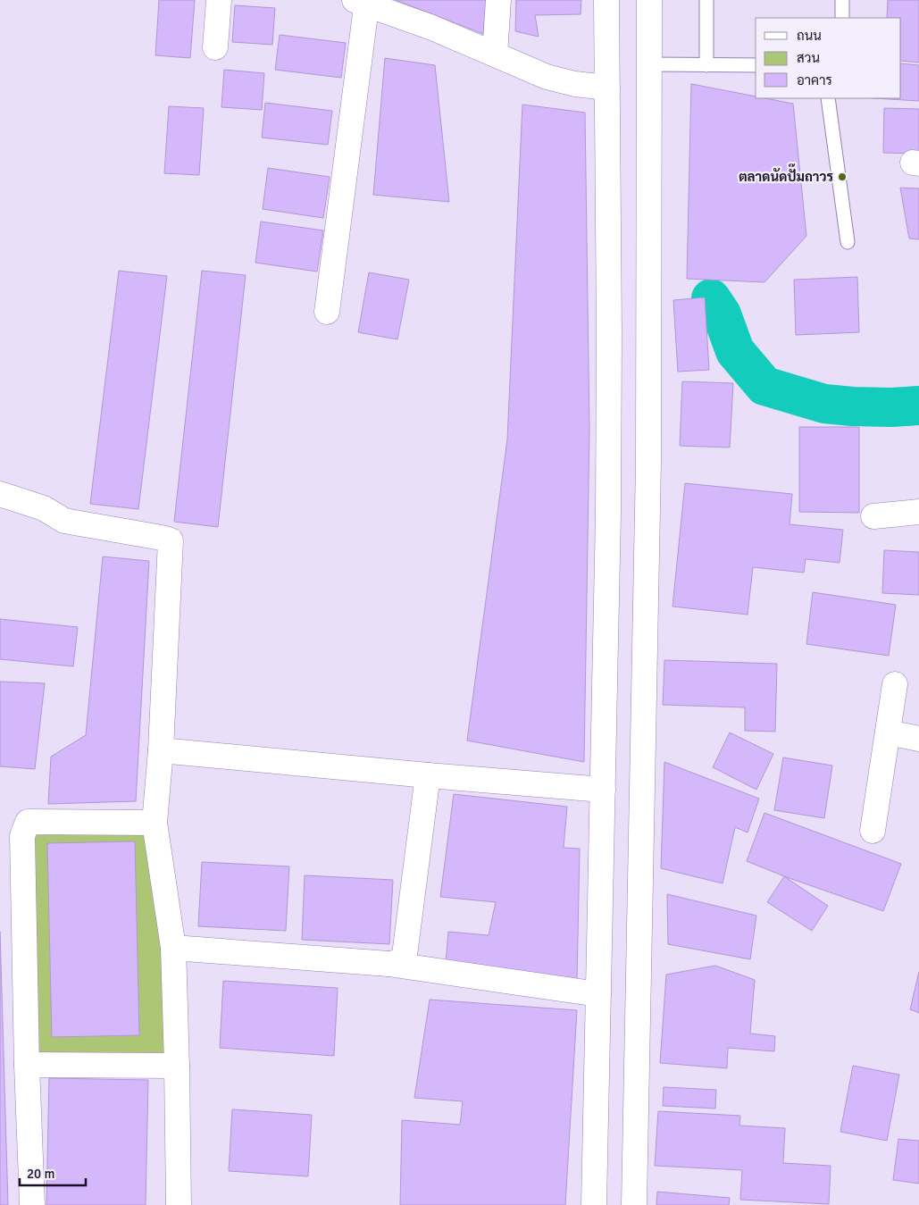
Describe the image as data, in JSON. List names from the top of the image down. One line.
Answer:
{"places":["ตลาดนัดปั๊มถาวร"],"legend":["ถนน","สวน","อาคาร"],"scale_bar":"20 m"}
